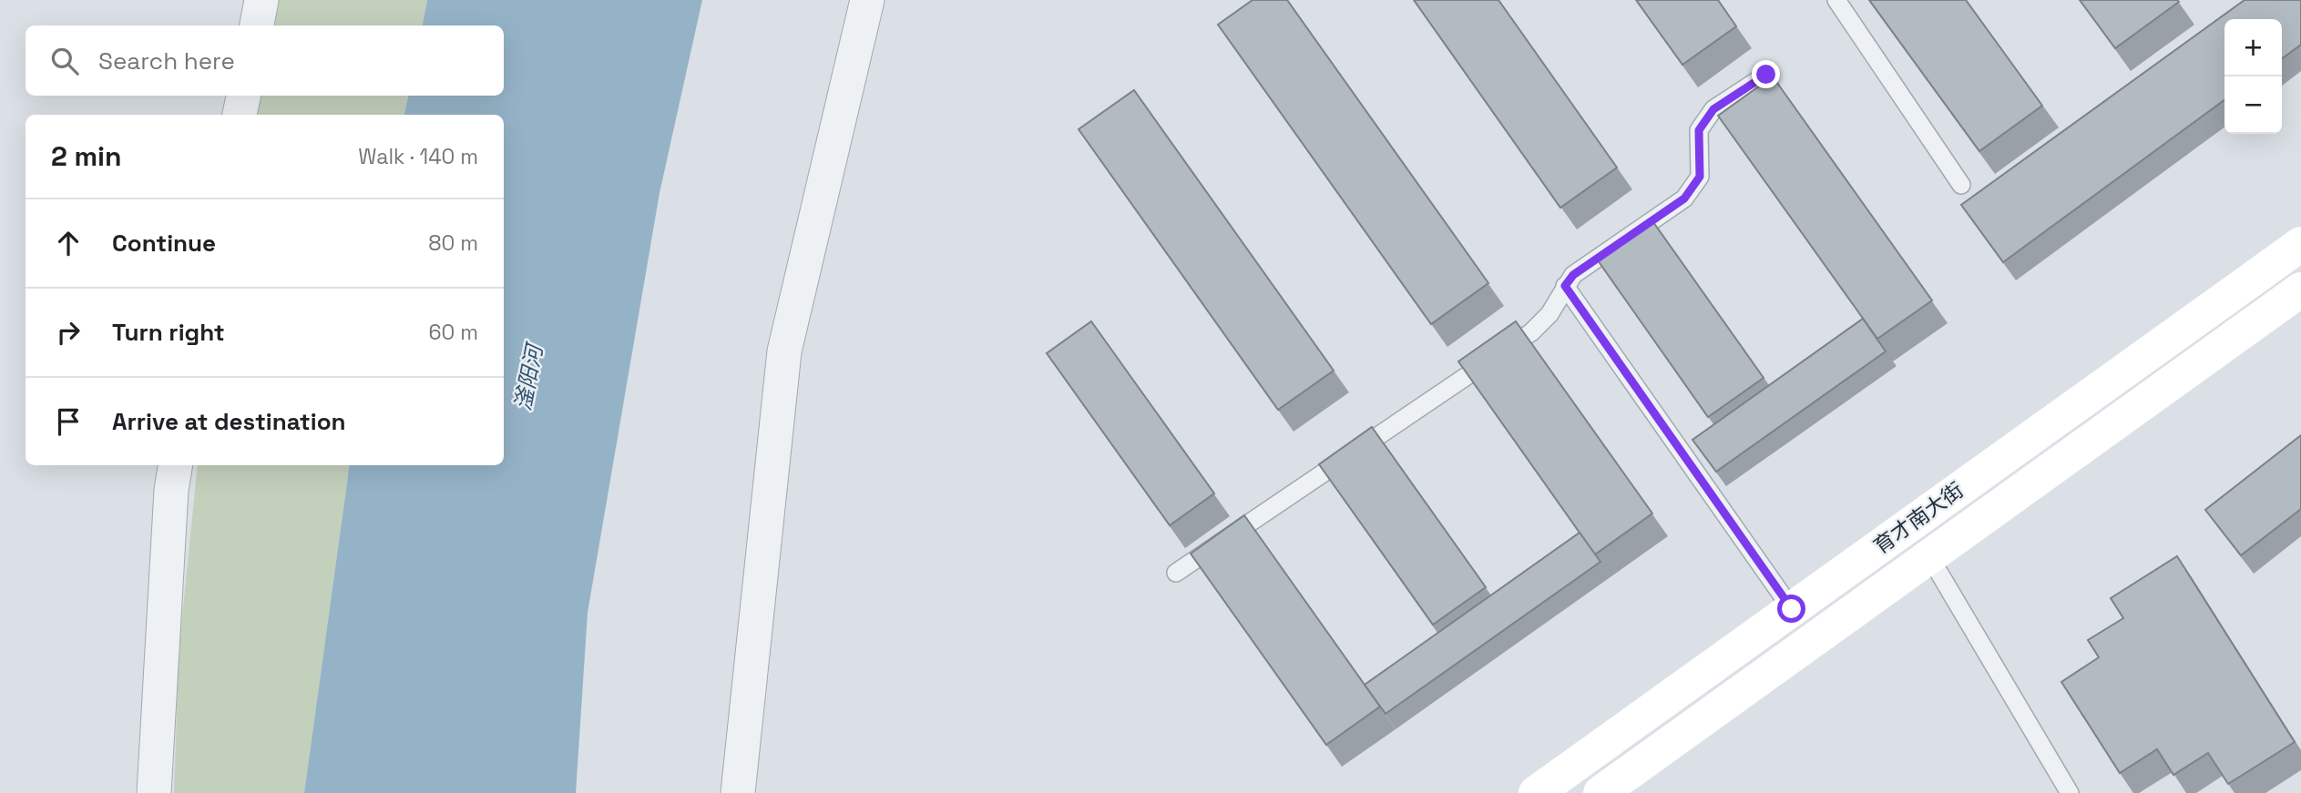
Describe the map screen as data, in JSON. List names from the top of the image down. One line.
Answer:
{"streets":{"main road":["育才南大街"]},"water":["滏阳河"],"page":{"map_buttons":["+","−"],"search":"Search here","heading":["2 min","Walk · 140 m"],"list":[["Continue","80 m"],["Turn right","60 m"],"Arrive at destination"]}}
